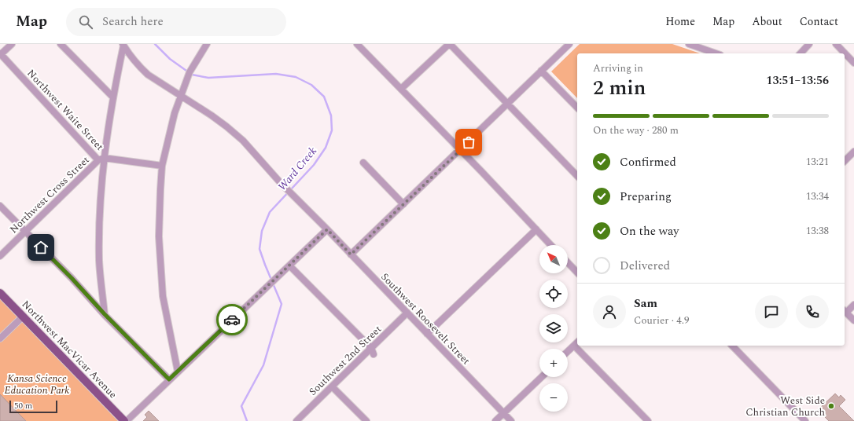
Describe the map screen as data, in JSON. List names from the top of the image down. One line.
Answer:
{"streets":{"main road":["Northwest MacVicar Avenue"],"street":["Northwest Waite Street","Northwest Cross Street","Southwest Roosevelt Street","Southwest 2nd Street"]},"crossings":[["Northwest Waite Street","Northwest Cross Street"],["Southwest Roosevelt Street","Southwest 2nd Street"]],"water":["Ward Creek"],"parks":["Kansa Science Education Park"],"places":["West Side Christian Church"],"scale_bar":"50 m","north":"top left","page":{"header":"Map","search":"Search here","nav":["Home","Map","About","Contact"],"heading":["2 min","Arriving in","13:51–13:56"],"panel":["Sam","Courier · 4.9"],"bar":"On the way · 280 m","list":[["Confirmed","13:21"],["Preparing","13:34"],["On the way","13:38"],"Delivered"],"map_buttons":["+","−"],"scale":"50 m"}}
